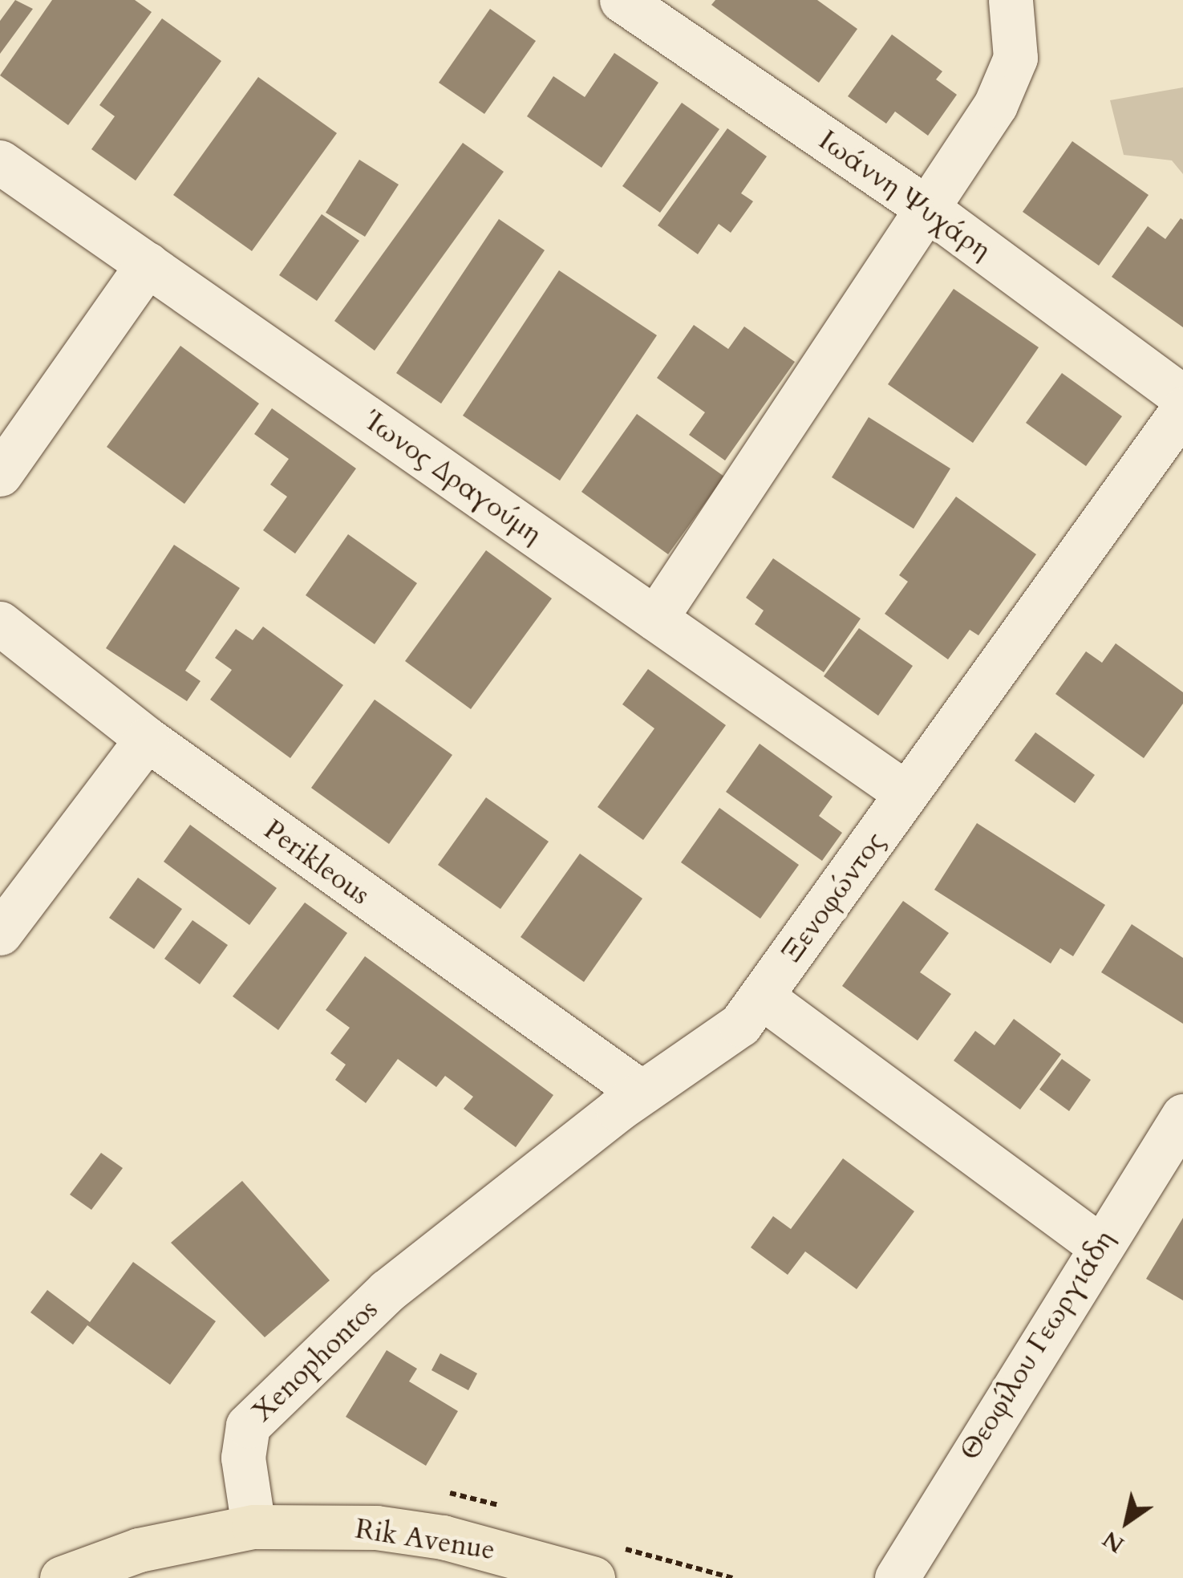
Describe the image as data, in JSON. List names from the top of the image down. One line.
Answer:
{"streets":{"main road":["Rik Avenue"],"street":["Ιωάννη Ψυχάρη","Ίωνος Δραγούμη","Perikleous","Ξενοφώντος","Θεοφίλου Γεωργιάδη","Xenophontos"]},"crossings":[["Ίωνος Δραγούμη","Ξενοφώντος"],["Perikleous","Ξενοφώντος"],["Ξενοφώντος","Xenophontos"],["Xenophontos","Rik Avenue"]],"north":"bottom left"}
